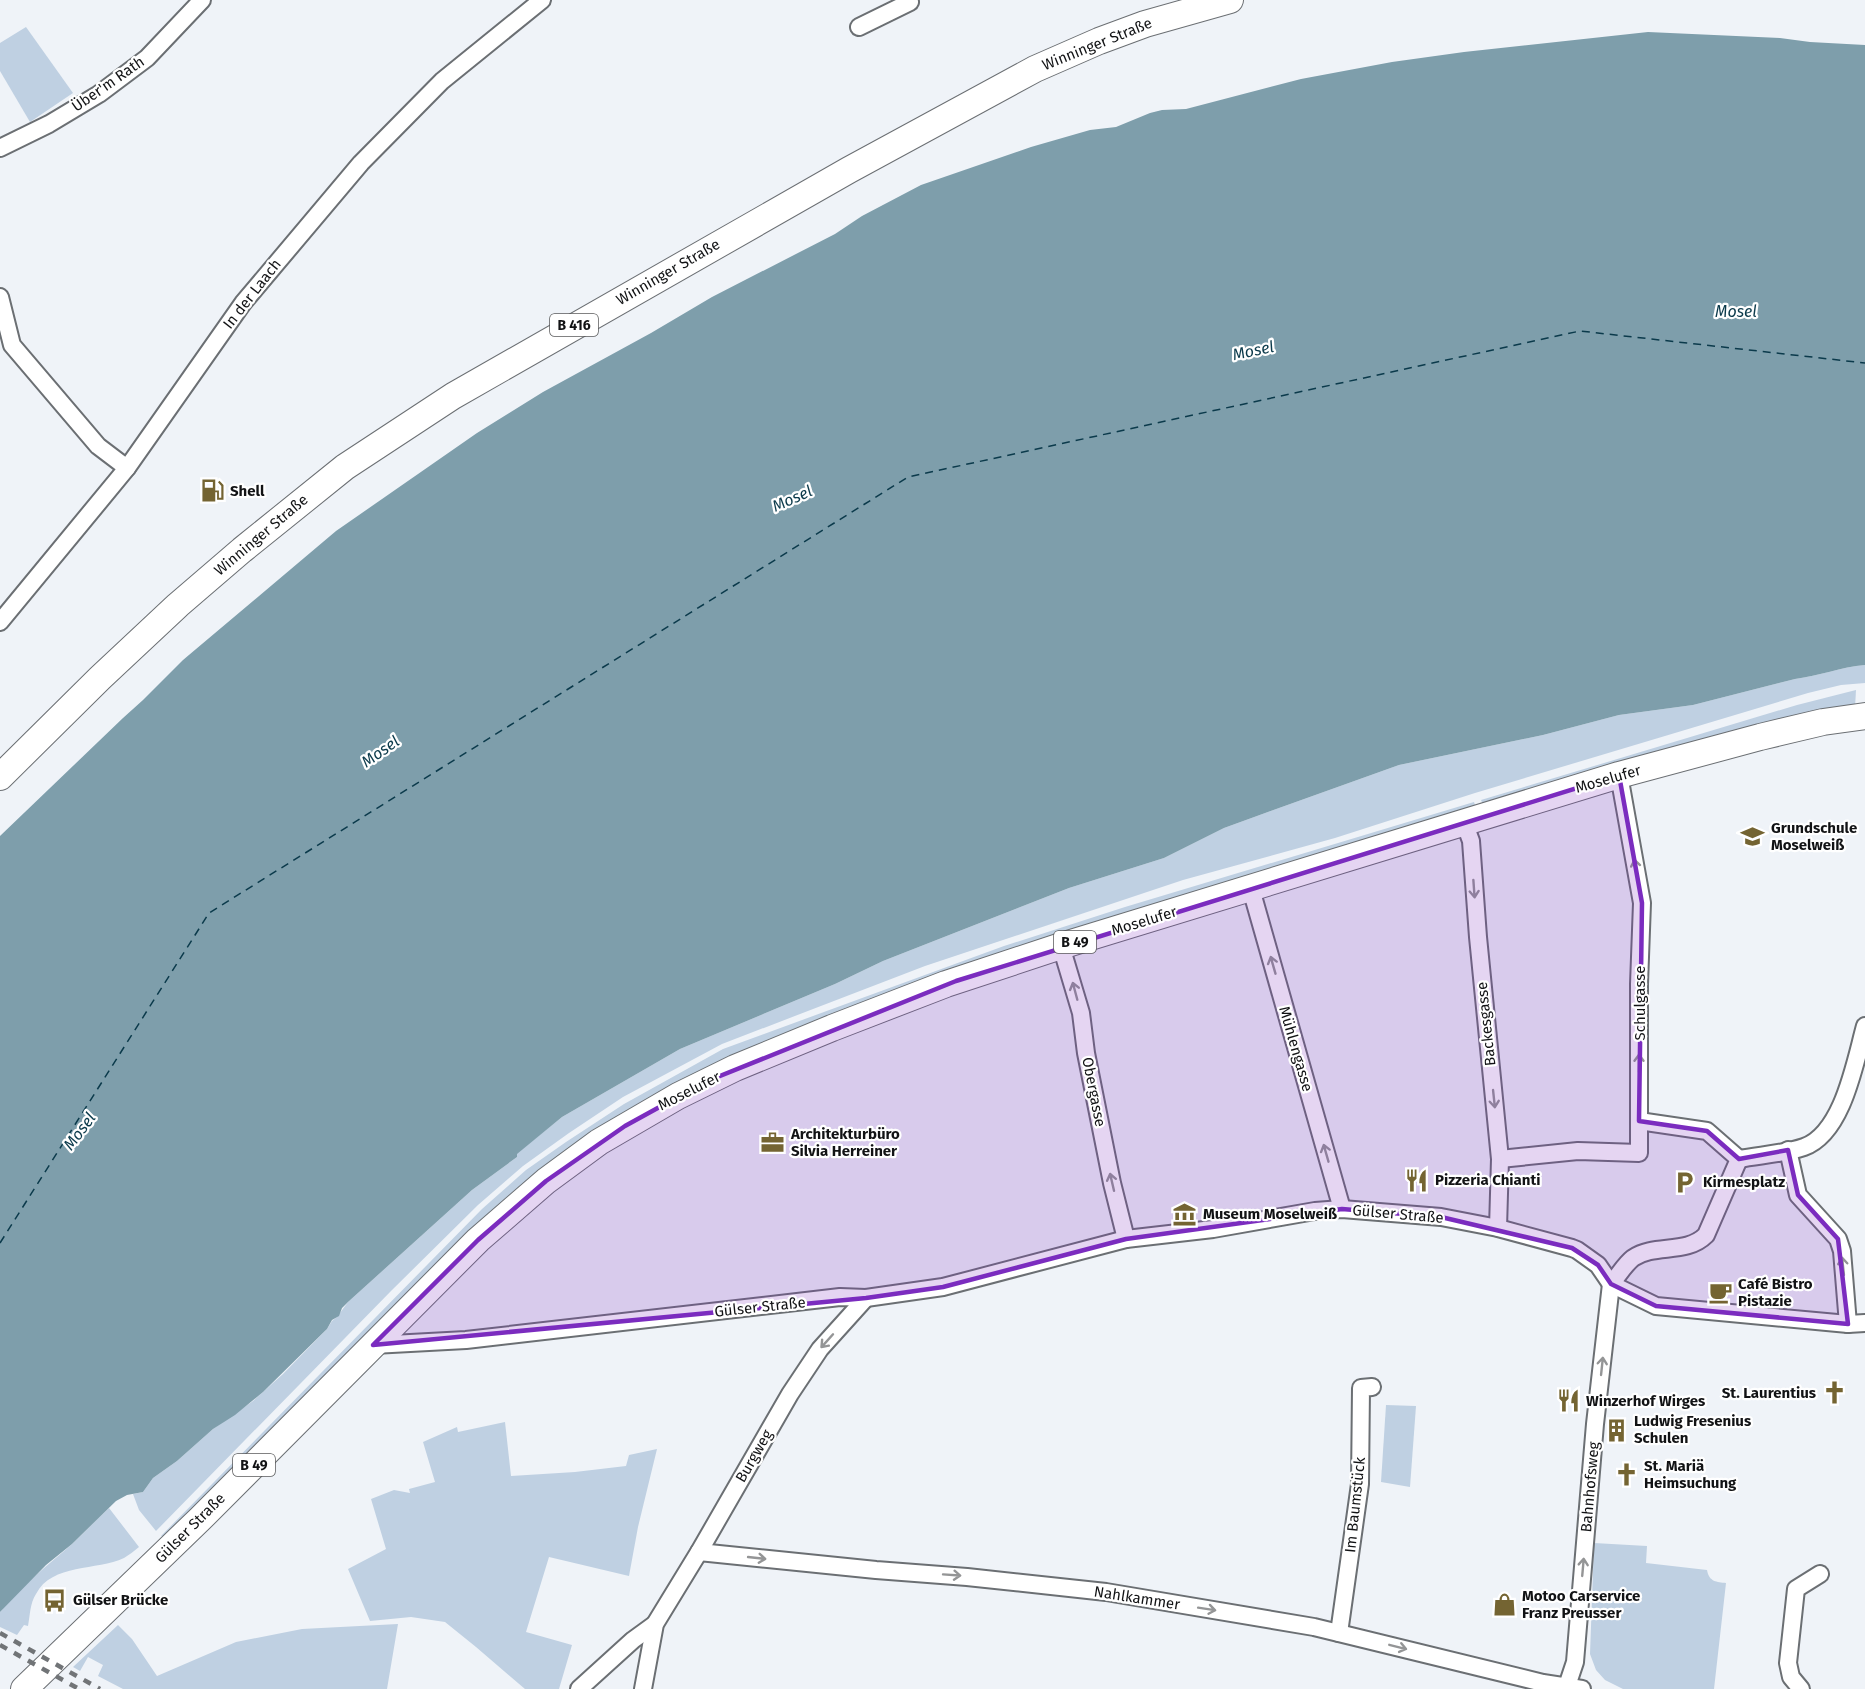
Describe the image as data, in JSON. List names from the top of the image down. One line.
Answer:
{"streets":{"main road":["Winninger Straße","B 416","Moselufer","B 49","Gülser Straße"],"street":["Über'm Rath","In der Laach","Schulgasse","Backesgasse","Mühlengasse","Obergasse","Burgweg","Bahnhofsweg","Im Baumstück","Nahlkammer"]},"crossings":[["Moselufer","Schulgasse"],["Moselufer","Backesgasse"],["Moselufer","Mühlengasse"],["Moselufer","Obergasse"],["Moselufer","Gülser Straße"],["Schulgasse","Backesgasse"],["Backesgasse","Gülser Straße"],["Mühlengasse","Gülser Straße"],["Obergasse","Gülser Straße"],["Gülser Straße","Burgweg"],["Gülser Straße","Bahnhofsweg"],["Burgweg","Nahlkammer"],["Bahnhofsweg","Nahlkammer"],["Im Baumstück","Nahlkammer"]],"one_way":["Schulgasse","Backesgasse","Mühlengasse","Obergasse","Burgweg","Bahnhofsweg","Nahlkammer"],"water":["Mosel"],"places":{"fuel station":["Shell"],"school or university":["Grundschule Moselweiß"],"office":["Architekturbüro Silvia Herreiner"],"restaurant":["Pizzeria Chianti","Winzerhof Wirges"],"parking":["Kirmesplatz"],"museum":["Museum Moselweiß"],"cafe":["Café Bistro Pistazie"],"church":["St. Laurentius","St. Mariä Heimsuchung"],"building":["Ludwig Fresenius Schulen"],"bus stop":["Gülser Brücke"],"shop":["Motoo Carservice Franz Preusser"]}}
